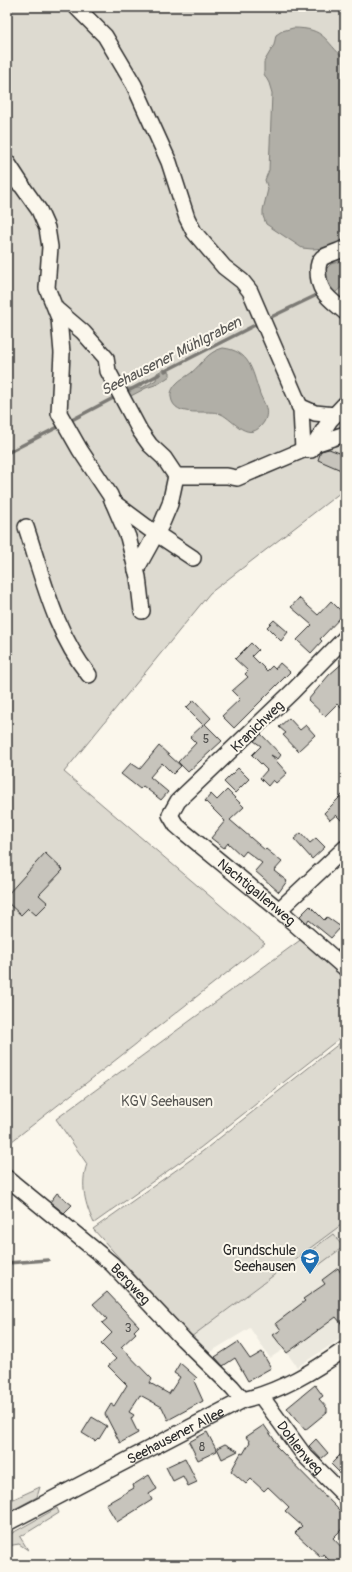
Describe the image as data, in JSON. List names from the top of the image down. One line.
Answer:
{"streets":{"street":["Kranichweg","Nachtigallenweg","Bergweg","Seehausener Allee","Dohlenweg"]},"crossings":[["Kranichweg","Nachtigallenweg"],["Bergweg","Seehausener Allee"],["Seehausener Allee","Dohlenweg"]],"water":["Seehausener Mühlgraben"],"parks":["KGV Seehausen"],"places":{"school or university":["Grundschule Seehausen"]},"house_numbers":["5","3","8"]}
